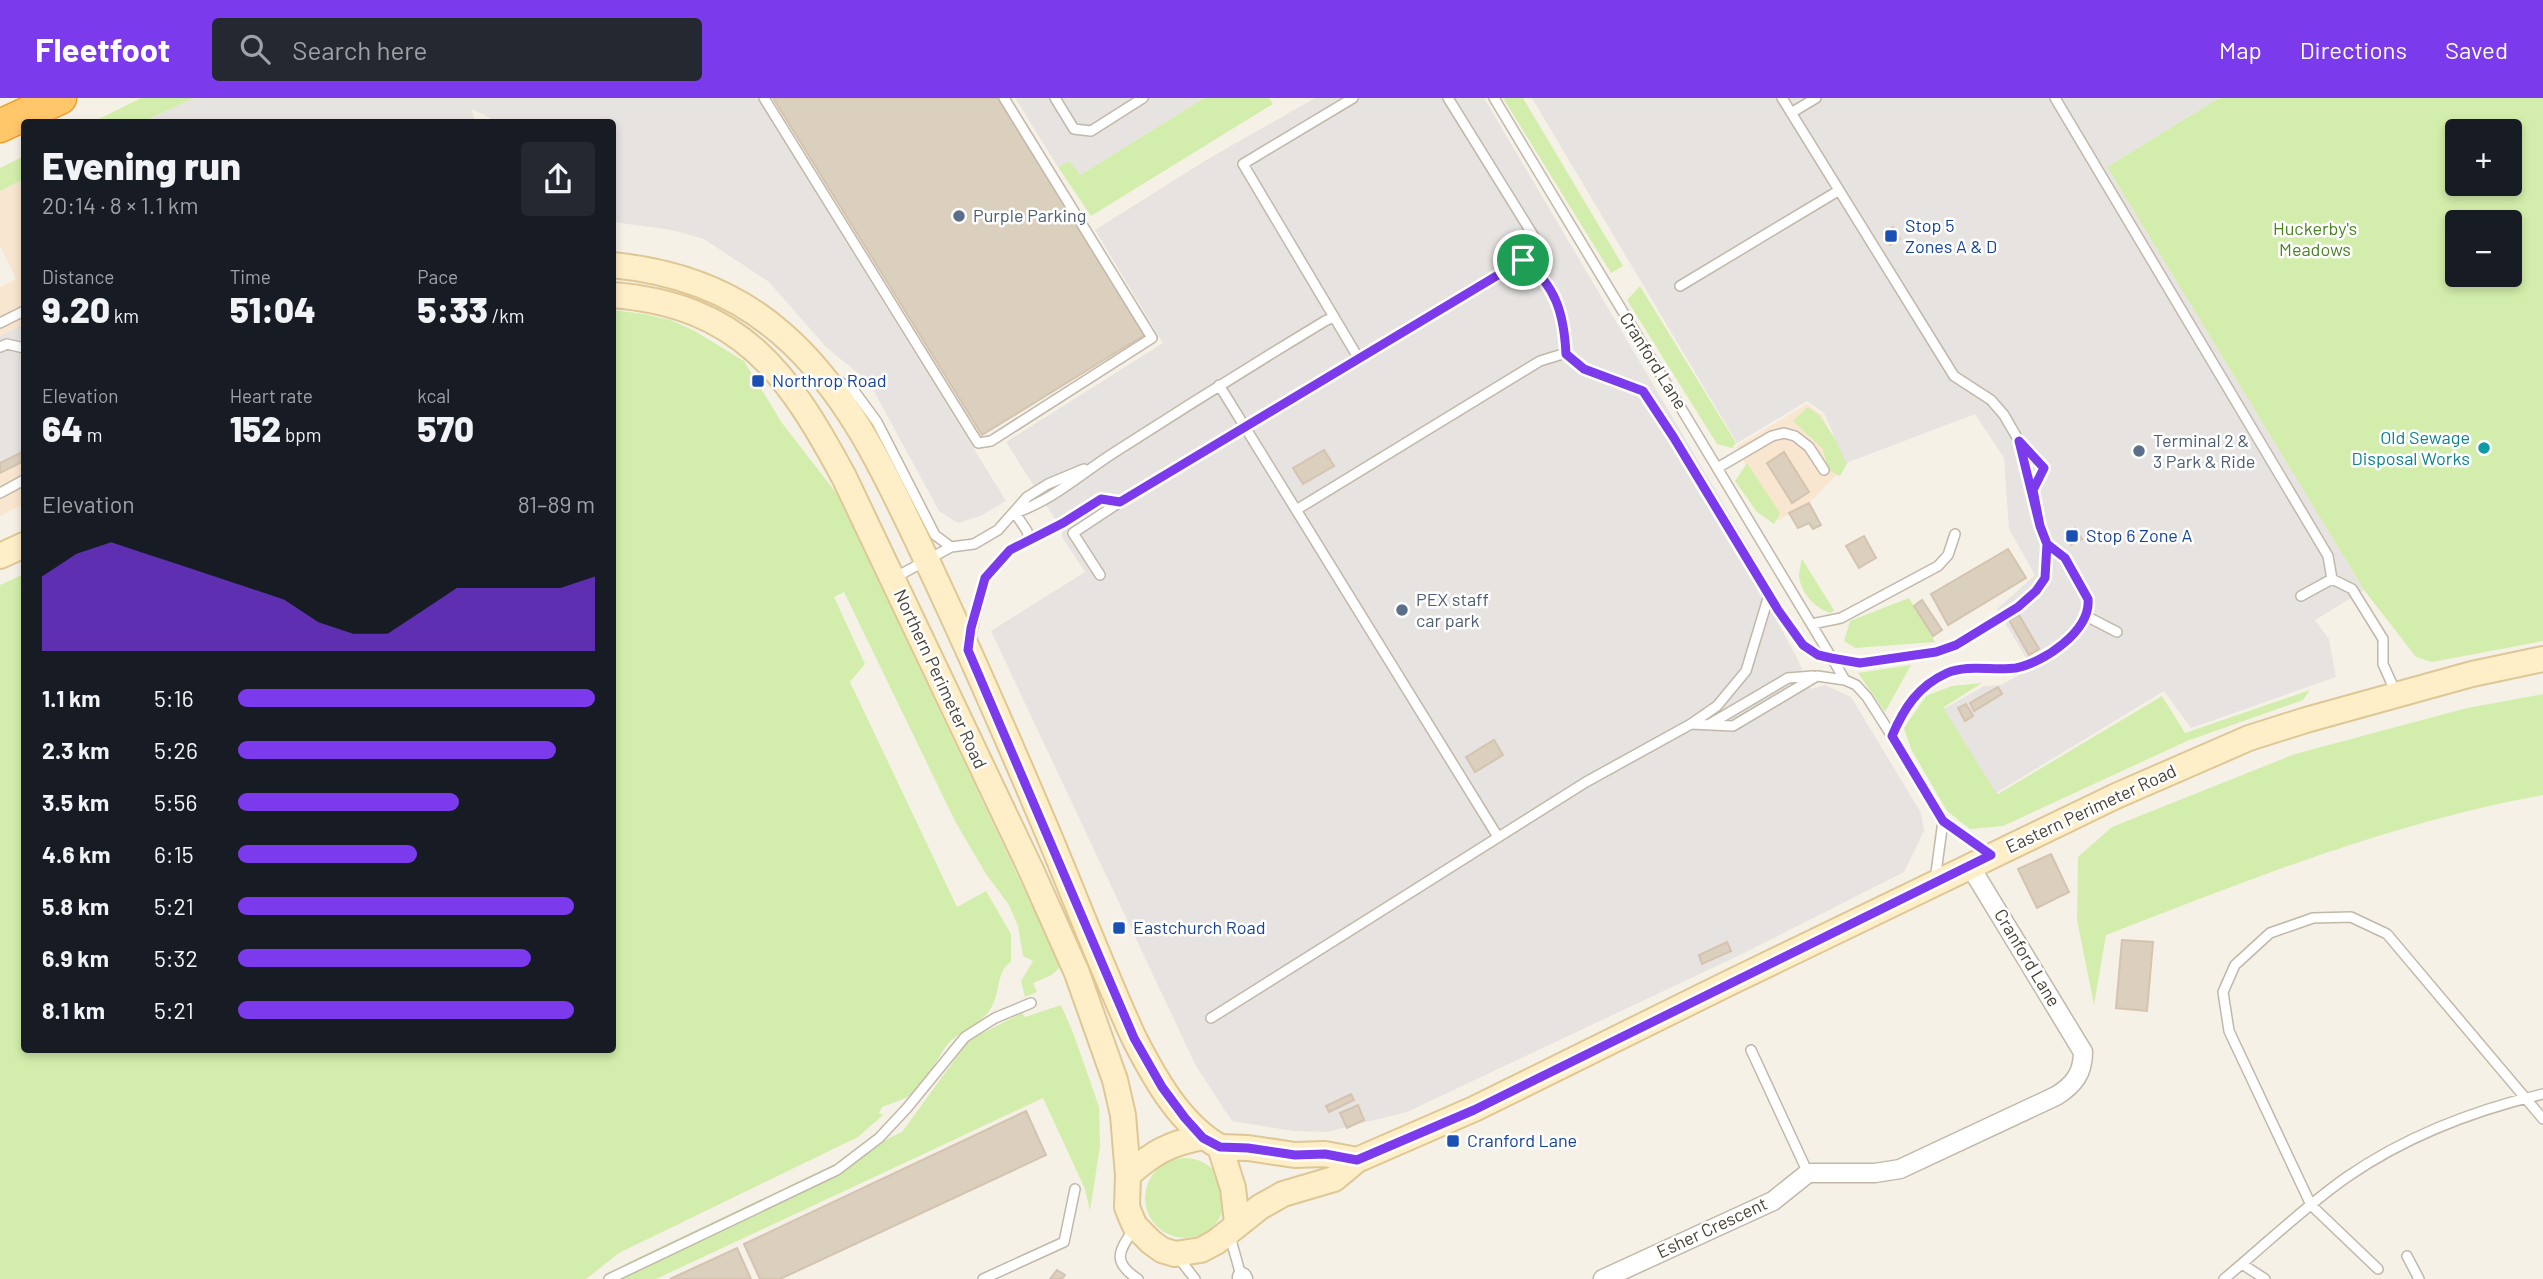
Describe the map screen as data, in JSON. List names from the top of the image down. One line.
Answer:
{"streets":{"street":["Cranford Lane","Northern Perimeter Road","Eastern Perimeter Road","Esher Crescent"]},"crossings":[["Cranford Lane","Eastern Perimeter Road"],["Cranford Lane","Esher Crescent"],["Northern Perimeter Road","Eastern Perimeter Road"]],"parks":["Huckerby's Meadows"],"places":{"other":["Purple Parking","Old Sewage Disposal Works","Terminal 2 & 3 Park & Ride","PEX staff car park"],"transit":["Stop 5 Zones A & D","Northrop Road","Stop 6 Zone A","Eastchurch Road","Cranford Lane"]},"page":{"header":"Fleetfoot","search":"Search here","nav":["Map","Directions","Saved"],"map_buttons":["+","−"],"heading":["Evening run","20:14 · 8 × 1.1 km"],"stats":[["Distance","9.20 km"],["Time","51:04"],["Pace","5:33 /km"],["Elevation","64 m"],["Heart rate","152 bpm"],["kcal","570"]],"chart":["Elevation","81–89 m"],"list":[{"name":"1.1 km","note":"5:16"},{"name":"2.3 km","note":"5:26"},{"name":"3.5 km","note":"5:56"},{"name":"4.6 km","note":"6:15"},{"name":"5.8 km","note":"5:21"},{"name":"6.9 km","note":"5:32"},{"name":"8.1 km","note":"5:21"}]}}
